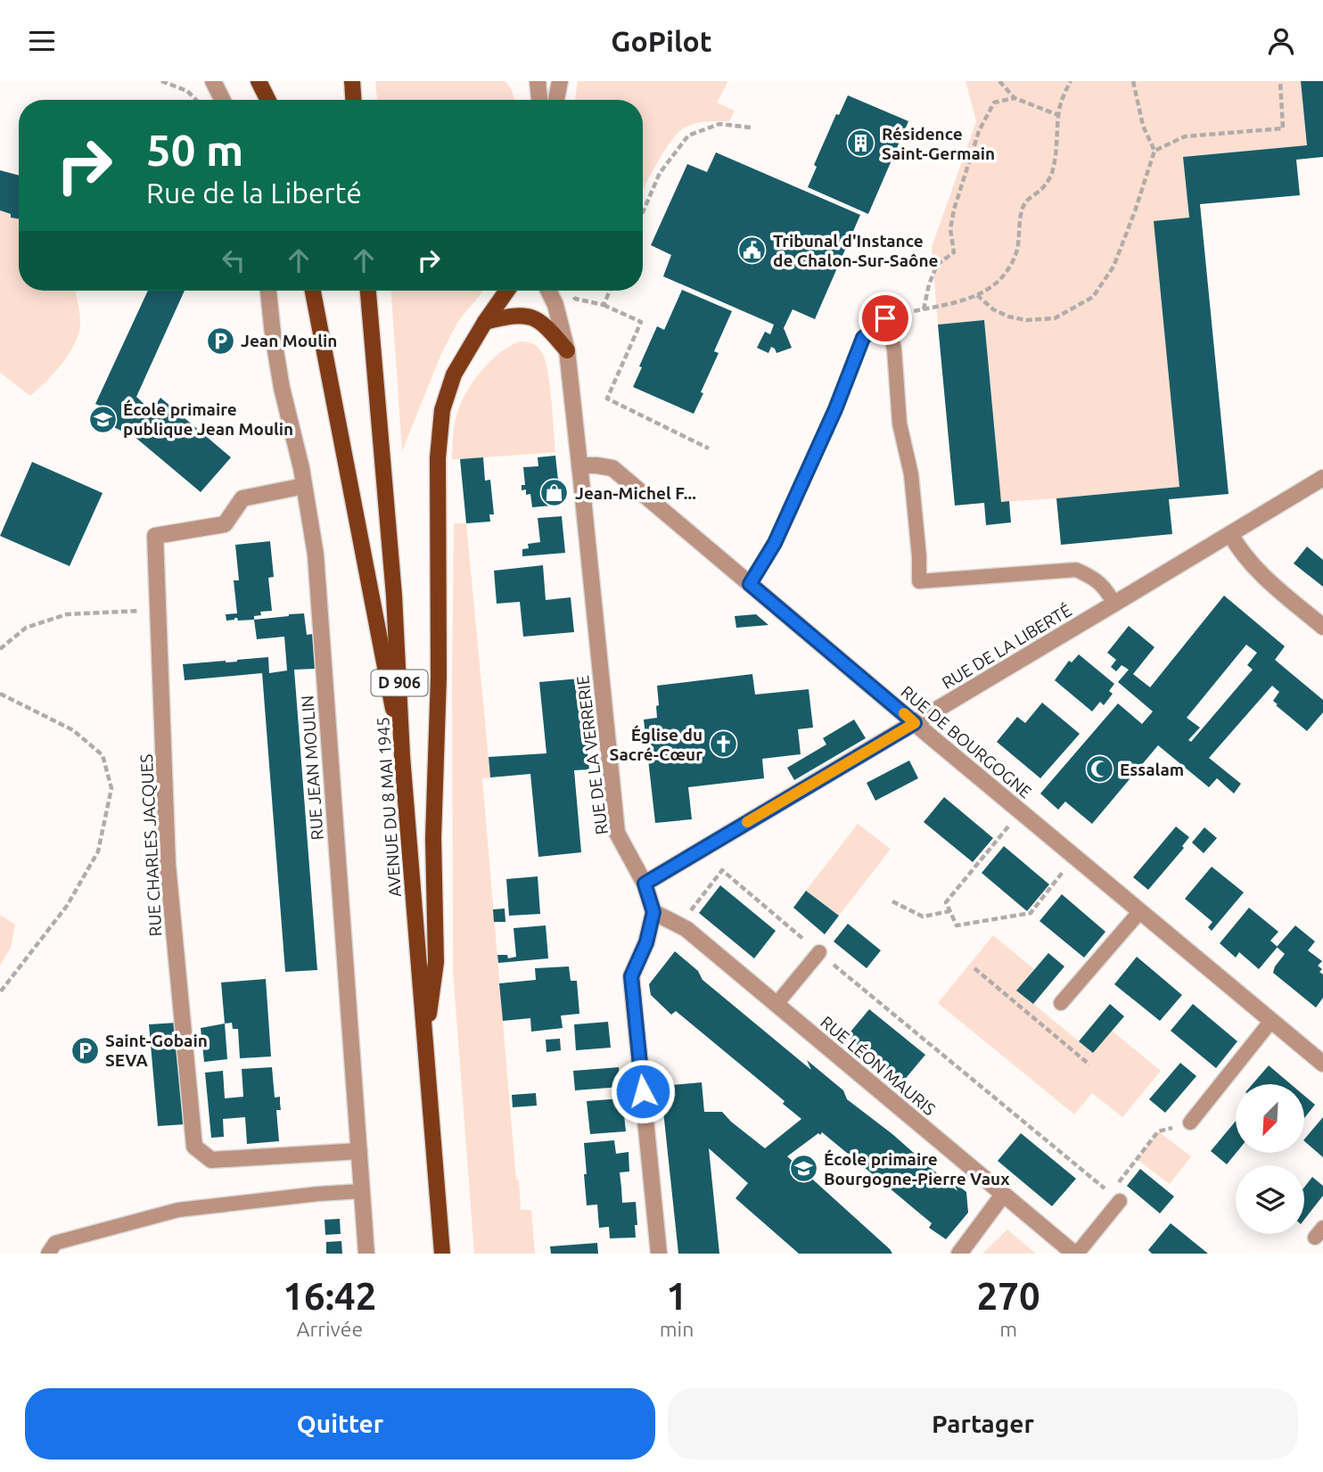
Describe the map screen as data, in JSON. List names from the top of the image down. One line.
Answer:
{"streets":{"main road":["D 906","AVENUE DU 8 MAI 1945"],"street":["RUE DE LA LIBERTÉ","RUE DE BOURGOGNE","RUE DE LA VERRERIE","RUE JEAN MOULIN","RUE CHARLES JACQUES","RUE LÉON MAURIS"]},"crossings":[["RUE DE LA LIBERTÉ","RUE DE BOURGOGNE"],["RUE DE LA LIBERTÉ","RUE DE LA VERRERIE"],["RUE DE BOURGOGNE","RUE DE LA VERRERIE"],["RUE DE LA VERRERIE","RUE LÉON MAURIS"],["RUE JEAN MOULIN","RUE CHARLES JACQUES"]],"places":{"building":["Résidence Saint-Germain"],"public building":["Tribunal d'Instance de Chalon-Sur-Saône"],"parking":["Jean Moulin","Saint-Gobain SEVA"],"school or university":["École primaire publique Jean Moulin","École primaire Bourgogne-Pierre Vaux"],"shop":["Jean-Michel F..."],"church":["Église du Sacré-Cœur"],"mosque":["Essalam"]},"north":"bottom left","page":{"header":"GoPilot","turn":["50 m","Rue de la Liberté"],"eta":["16:42","Arrivée","1","min","270","m"],"buttons":["Quitter","Partager"]}}
